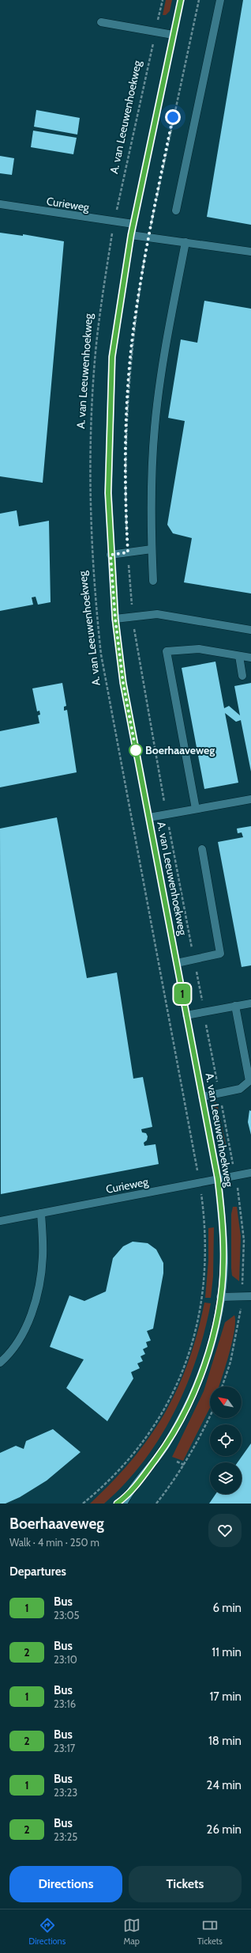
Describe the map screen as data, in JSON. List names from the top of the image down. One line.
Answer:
{"streets":{"street":["A. van Leeuwenhoekweg","Curieweg"]},"crossings":[["A. van Leeuwenhoekweg","Curieweg"]],"places":["Boerhaaveweg"],"lines":["bus line 1"],"north":"top left","page":{"on_map":"1","heading":[["Boerhaaveweg","Walk · 4 min · 250 m"],"Departures"],"list":[{"mark":"1","name":"Bus","note":"23:05","value":"6 min"},{"mark":"2","name":"Bus","note":"23:10","value":"11 min"},{"mark":"1","name":"Bus","note":"23:16","value":"17 min"},{"mark":"2","name":"Bus","note":"23:17","value":"18 min"},{"mark":"1","name":"Bus","note":"23:23","value":"24 min"},{"mark":"2","name":"Bus","note":"23:25","value":"26 min"}],"buttons":["Directions","Tickets"],"tabs":["Directions","Map","Tickets"]}}
